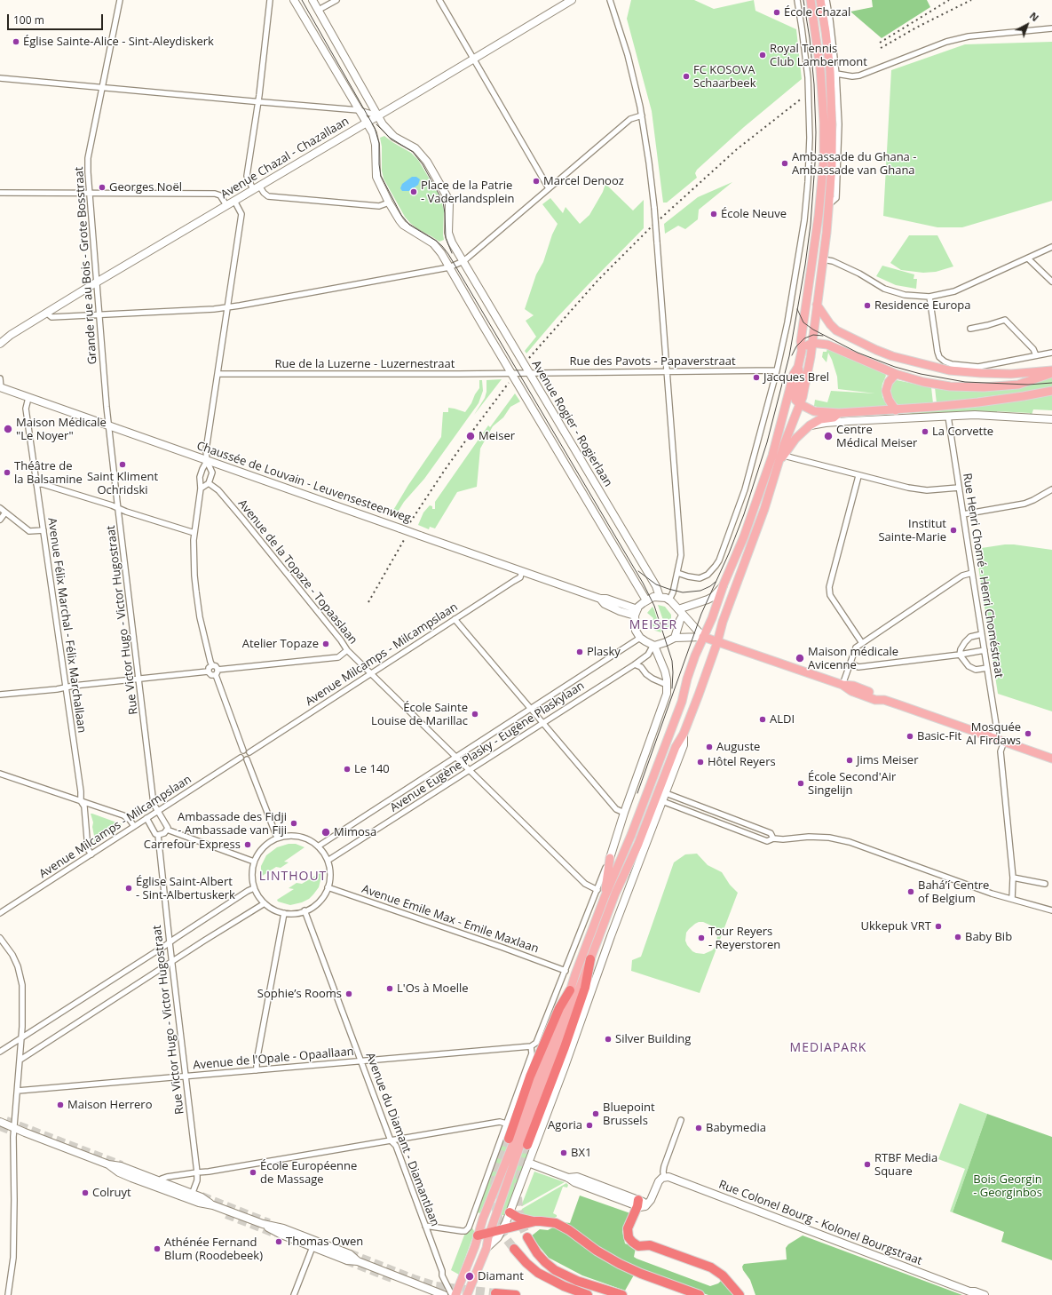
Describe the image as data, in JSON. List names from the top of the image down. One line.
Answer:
{"streets":{"street":["Avenue Chazal - Chazallaan","Grande rue au Bois - Grote Bosstraat","Rue des Pavots - Papaverstraat","Rue de la Luzerne - Luzernestraat","Avenue Rogier - Rogierlaan","Chaussée de Louvain - Leuvensesteenweg","Avenue de la Topaze - Topaaslaan","Rue Henri Chomé - Henri Choméstraat","Rue Victor Hugo - Victor Hugostraat","Avenue Félix Marchal - Félix Marchallaan","Avenue Milcamps - Milcampslaan","Avenue Eugène Plasky - Eugène Plaskylaan","Avenue Emile Max - Emile Maxlaan","Avenue de l'Opale - Opaallaan","Avenue du Diamant - Diamantlaan","Rue Colonel Bourg - Kolonel Bourgstraat"]},"crossings":[["Avenue Chazal - Chazallaan","Grande rue au Bois - Grote Bosstraat"],["Grande rue au Bois - Grote Bosstraat","Chaussée de Louvain - Leuvensesteenweg"],["Grande rue au Bois - Grote Bosstraat","Rue Victor Hugo - Victor Hugostraat"],["Rue des Pavots - Papaverstraat","Rue de la Luzerne - Luzernestraat"],["Rue des Pavots - Papaverstraat","Avenue Rogier - Rogierlaan"],["Avenue Rogier - Rogierlaan","Chaussée de Louvain - Leuvensesteenweg"],["Avenue Rogier - Rogierlaan","Avenue Eugène Plasky - Eugène Plaskylaan"],["Chaussée de Louvain - Leuvensesteenweg","Rue Victor Hugo - Victor Hugostraat"],["Chaussée de Louvain - Leuvensesteenweg","Avenue Félix Marchal - Félix Marchallaan"],["Chaussée de Louvain - Leuvensesteenweg","Avenue Milcamps - Milcampslaan"],["Chaussée de Louvain - Leuvensesteenweg","Avenue Eugène Plasky - Eugène Plaskylaan"],["Avenue de la Topaze - Topaaslaan","Avenue Milcamps - Milcampslaan"],["Avenue de la Topaze - Topaaslaan","Avenue Eugène Plasky - Eugène Plaskylaan"],["Rue Victor Hugo - Victor Hugostraat","Avenue Milcamps - Milcampslaan"],["Rue Victor Hugo - Victor Hugostraat","Avenue de l'Opale - Opaallaan"],["Avenue Félix Marchal - Félix Marchallaan","Avenue Milcamps - Milcampslaan"],["Avenue Eugène Plasky - Eugène Plaskylaan","Avenue Emile Max - Emile Maxlaan"],["Avenue Eugène Plasky - Eugène Plaskylaan","Avenue du Diamant - Diamantlaan"],["Avenue Emile Max - Emile Maxlaan","Avenue de l'Opale - Opaallaan"],["Avenue Emile Max - Emile Maxlaan","Avenue du Diamant - Diamantlaan"],["Avenue de l'Opale - Opaallaan","Avenue du Diamant - Diamantlaan"]],"districts":["MEISER","LINTHOUT","MEDIAPARK"],"parks":["Bois Georgin - Georginbos"],"places":["École Chazal","Église Sainte-Alice - Sint-Aleydiskerk","Royal Tennis Club Lambermont","FC KOSOVA Schaarbeek","Ambassade du Ghana - Ambassade van Ghana","Marcel Denooz","Georges Noël","Place de la Patrie - Vaderlandsplein","École Neuve","Residence Europa","Jacques Brel","Maison Médicale \"Le Noyer\"","La Corvette","Meiser","Centre Médical Meiser","Saint Kliment Ochridski","Théâtre de la Balsamine","Institut Sainte-Marie","Atelier Topaze","Plasky","Maison médicale Avicenne","École Sainte Louise de Marillac","ALDI","Mosquée Al Firdaws","Basic-Fit","Auguste","Jims Meiser","Hôtel Reyers","Le 140","École Second'Air Singelijn","Ambassade des Fidji - Ambassade van Fiji","Mimosa","Carrefour Express","Église Saint-Albert - Sint-Albertuskerk","Bahá’í Centre of Belgium","Ukkepuk VRT","Baby Bib","Tour Reyers - Reyerstoren","L'Os à Moelle","Sophie’s Rooms","Silver Building","Maison Herrero","Bluepoint Brussels","Agoria","Babymedia","BX1","RTBF Media Square","École Européenne de Massage","Colruyt","Thomas Owen","Athénée Fernand Blum (Roodebeek)","Diamant"],"scale_bar":"100 m","north":"top right"}
